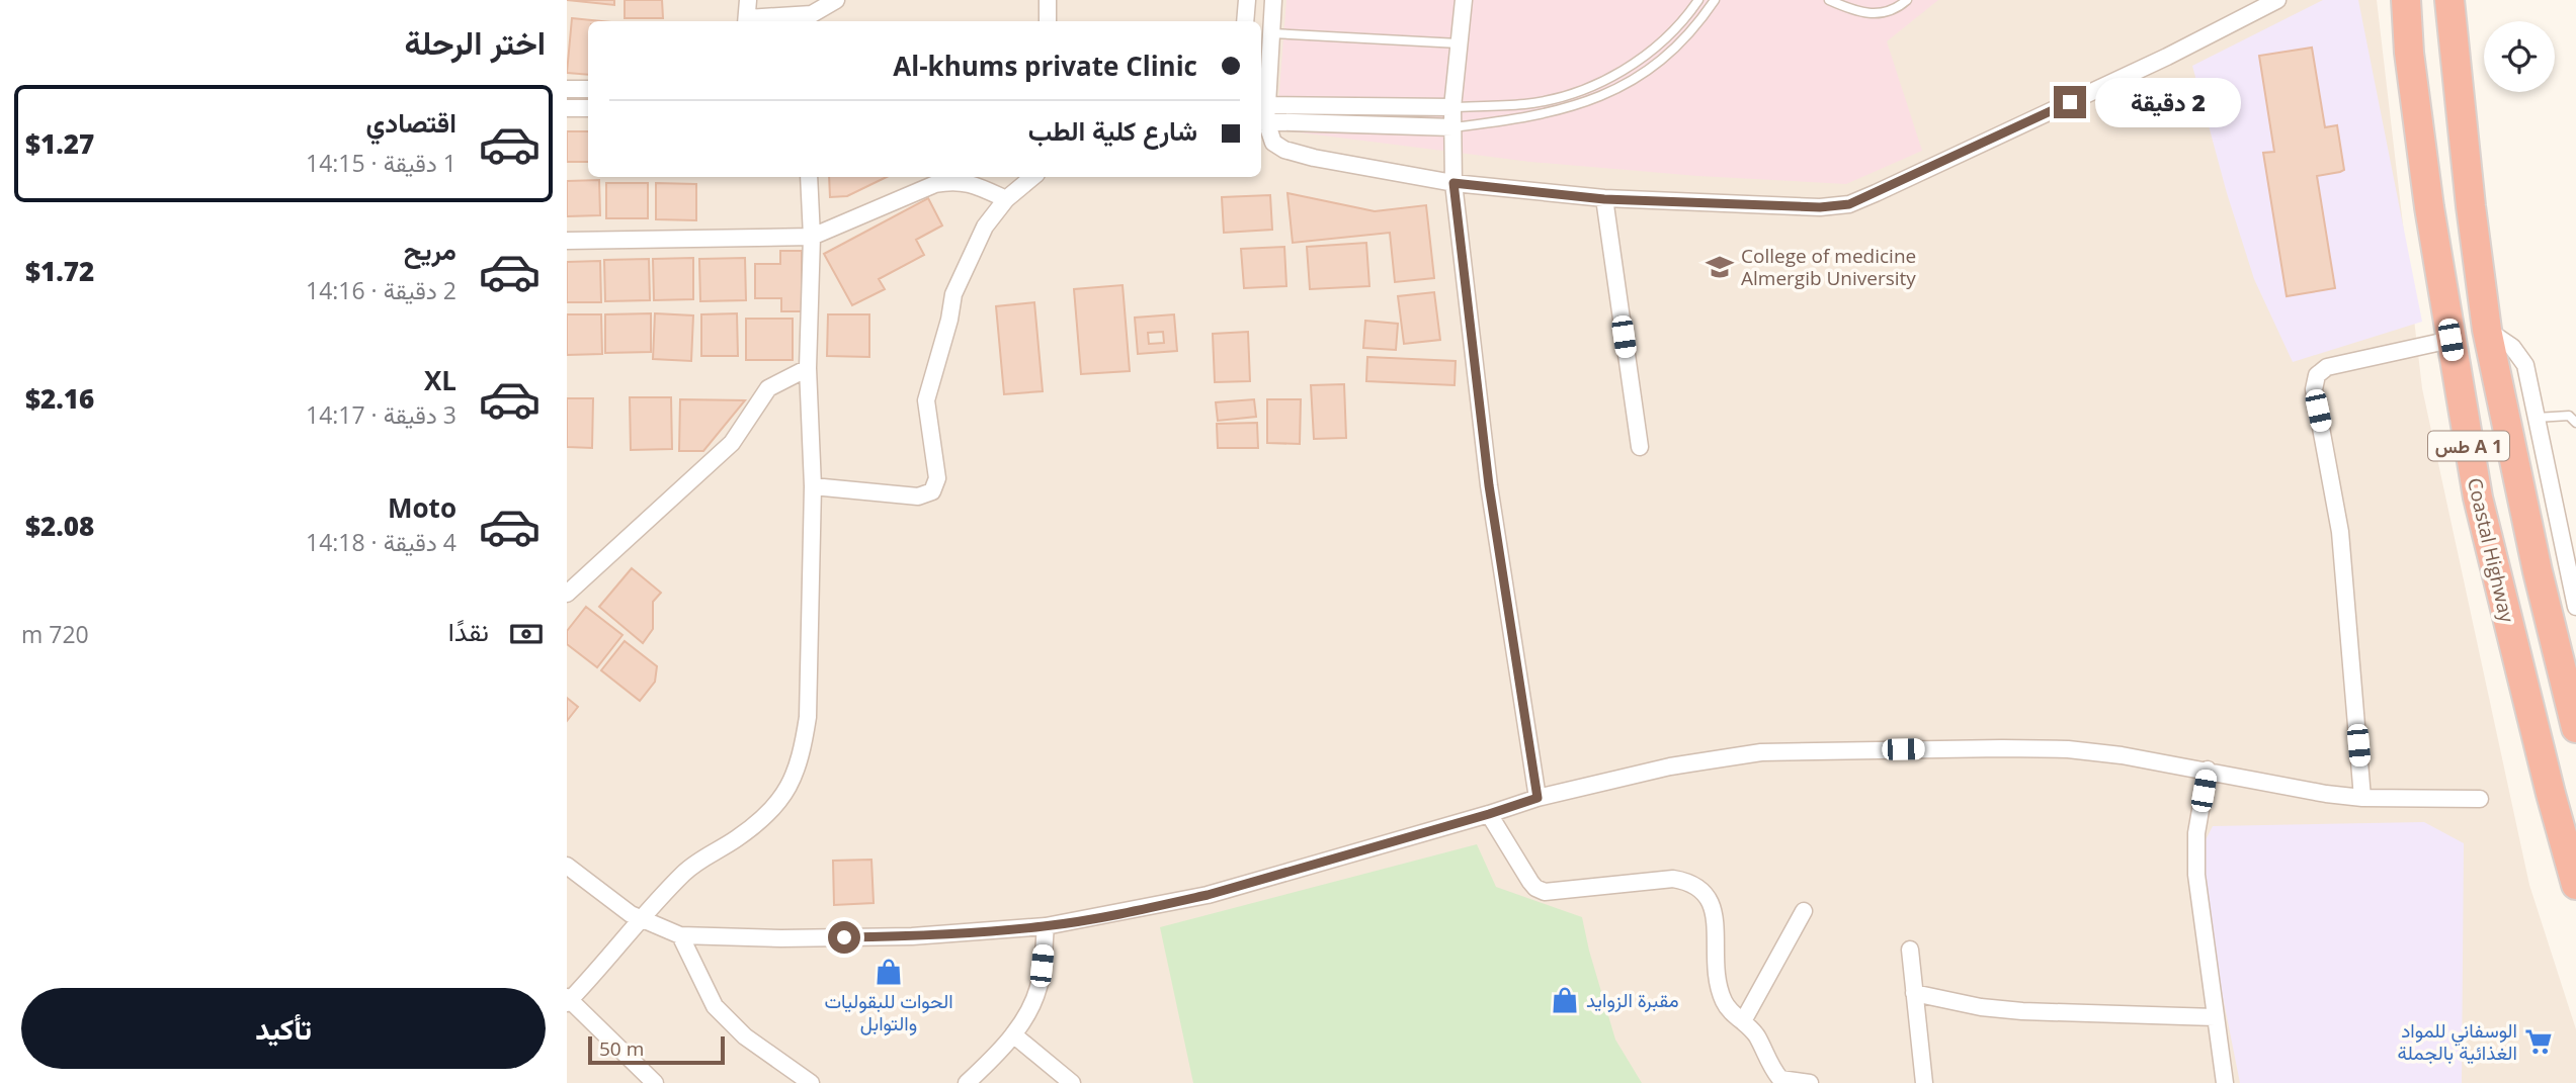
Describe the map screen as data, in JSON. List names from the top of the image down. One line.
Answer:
{"streets":{"highway":["طس A 1","Coastal Highway"]},"places":{"school or university":["College of medicine Almergib University"],"shop":["الحوات للبقوليات والتوابل","مقبرة الزوايد"],"supermarket":["الوسفاني للمواد الغذائية بالجملة"]},"scale_bar":"50 m","page":{"heading":"اختر الرحلة","banner":["Al-khums private Clinic","شارع كلية الطب"],"bubble":"2 دقيقة","list":[{"name":"اقتصادي","note":"1 دقيقة · 14:15","value":"$1.27"},{"name":"مريح","note":"2 دقيقة · 14:16","value":"$1.72"},{"name":"XL","note":"3 دقيقة · 14:17","value":"$2.16"},{"name":"Moto","note":"4 دقيقة · 14:18","value":"$2.08"}],"pay":["نقدًا","720 m"],"buttons":"تأكيد","scale":"50 m"}}
